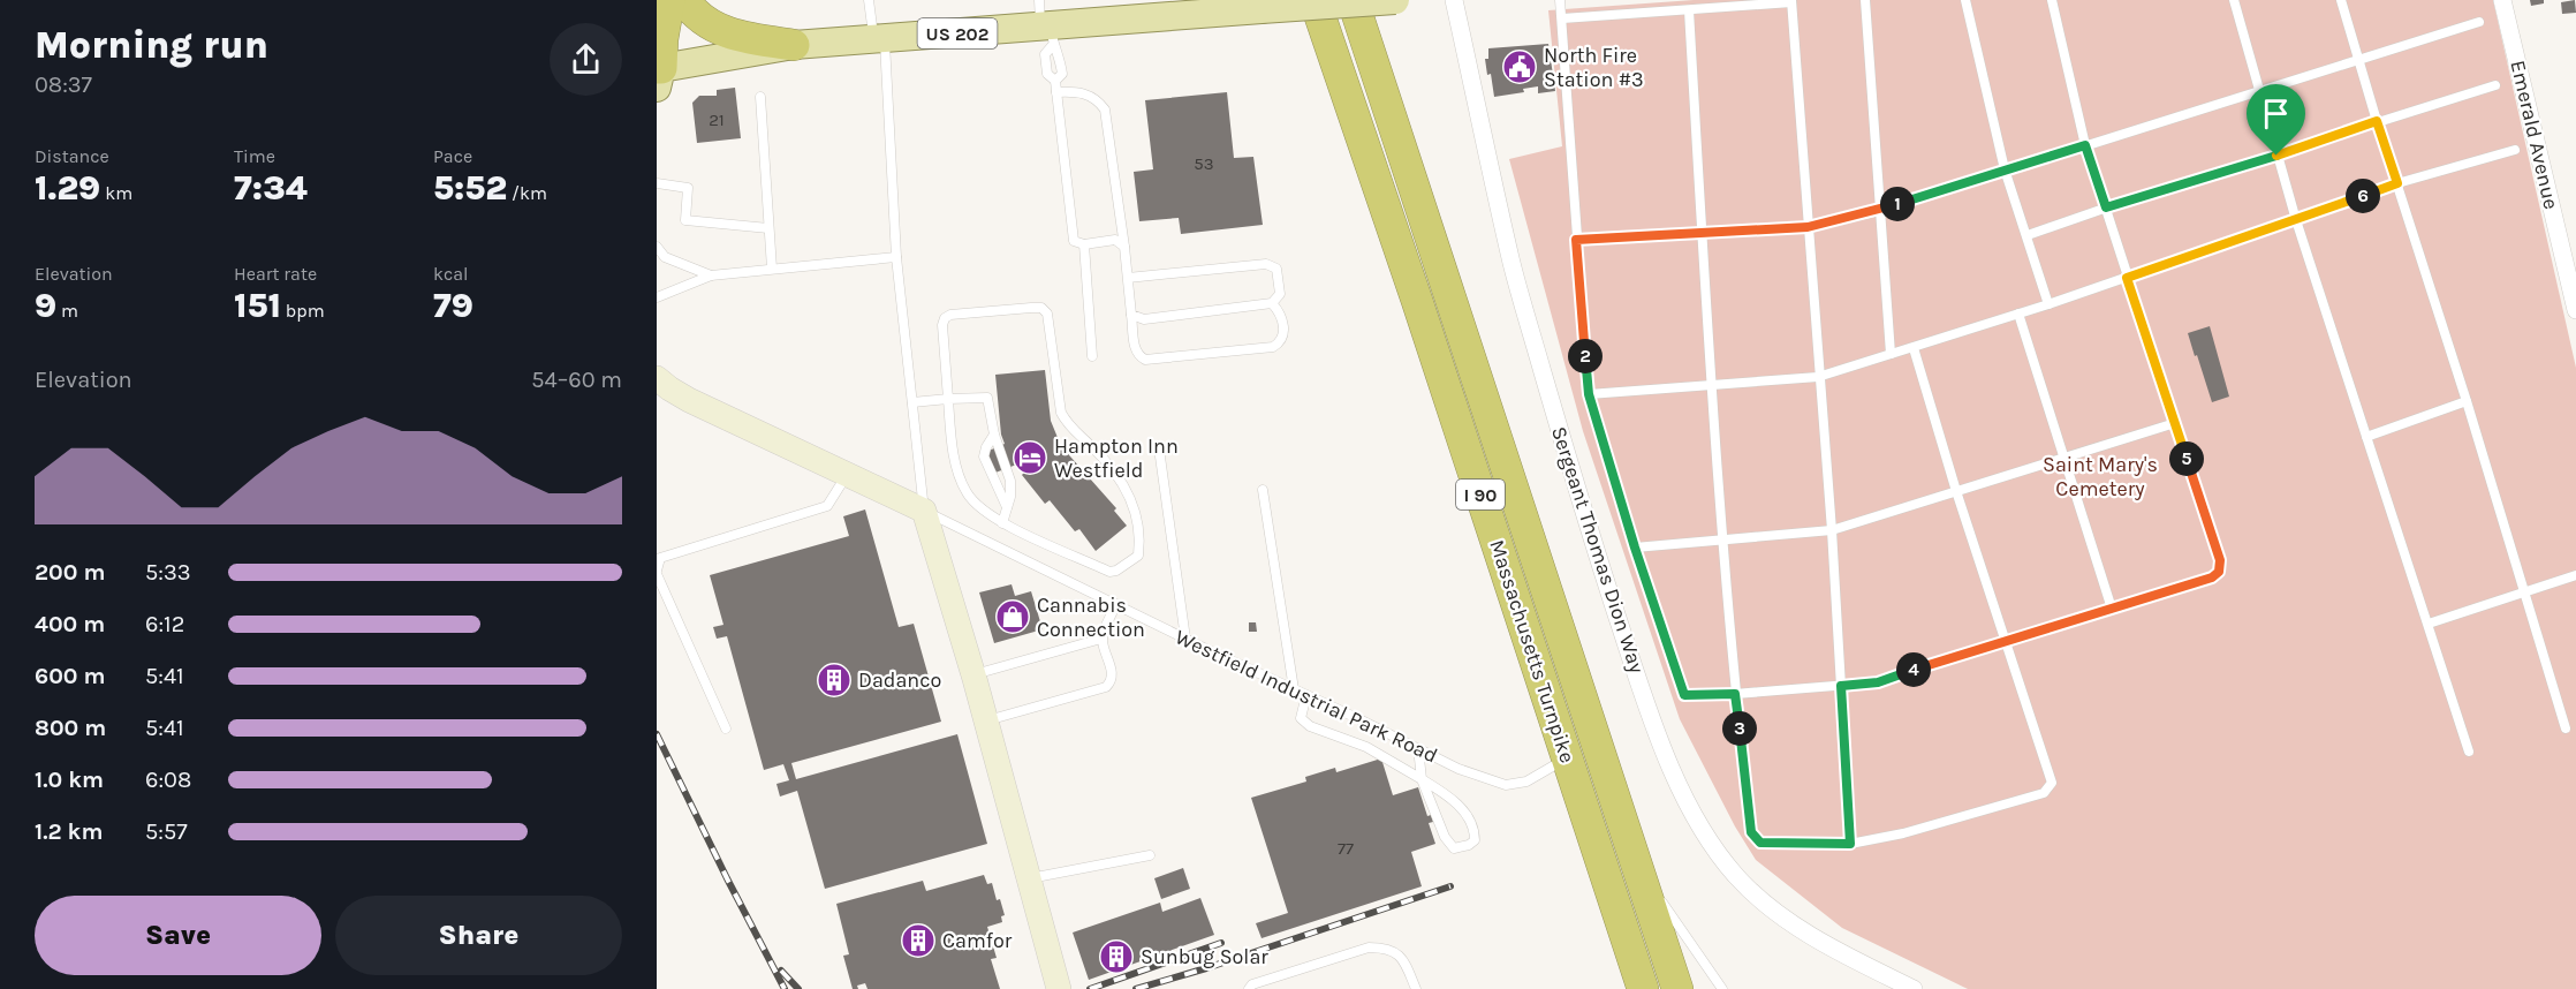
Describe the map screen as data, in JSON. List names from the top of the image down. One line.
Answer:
{"streets":{"highway":["I 90","Massachusetts Turnpike"],"main road":["US 202"],"street":["Emerald Avenue","Sergeant Thomas Dion Way","Westfield Industrial Park Road"]},"crossings":[["Massachusetts Turnpike","Westfield Industrial Park Road"]],"parks":["Saint Mary's Cemetery"],"places":{"public building":["North Fire Station #3"],"hotel":["Hampton Inn Westfield"],"shop":["Cannabis Connection"],"building":["Dadanco","Camfor","Sunbug Solar"]},"house_numbers":["21","53","77"],"page":{"heading":["Morning run","08:37"],"stats":[["Distance","1.29 km"],["Time","7:34"],["Pace","5:52 /km"],["Elevation","9 m"],["Heart rate","151 bpm"],["kcal","79"]],"pins":["6","1","2","5","4","3"],"chart":["Elevation","54–60 m"],"list":[{"name":"200 m","note":"5:33"},{"name":"400 m","note":"6:12"},{"name":"600 m","note":"5:41"},{"name":"800 m","note":"5:41"},{"name":"1.0 km","note":"6:08"},{"name":"1.2 km","note":"5:57"}],"buttons":["Save","Share"]}}
